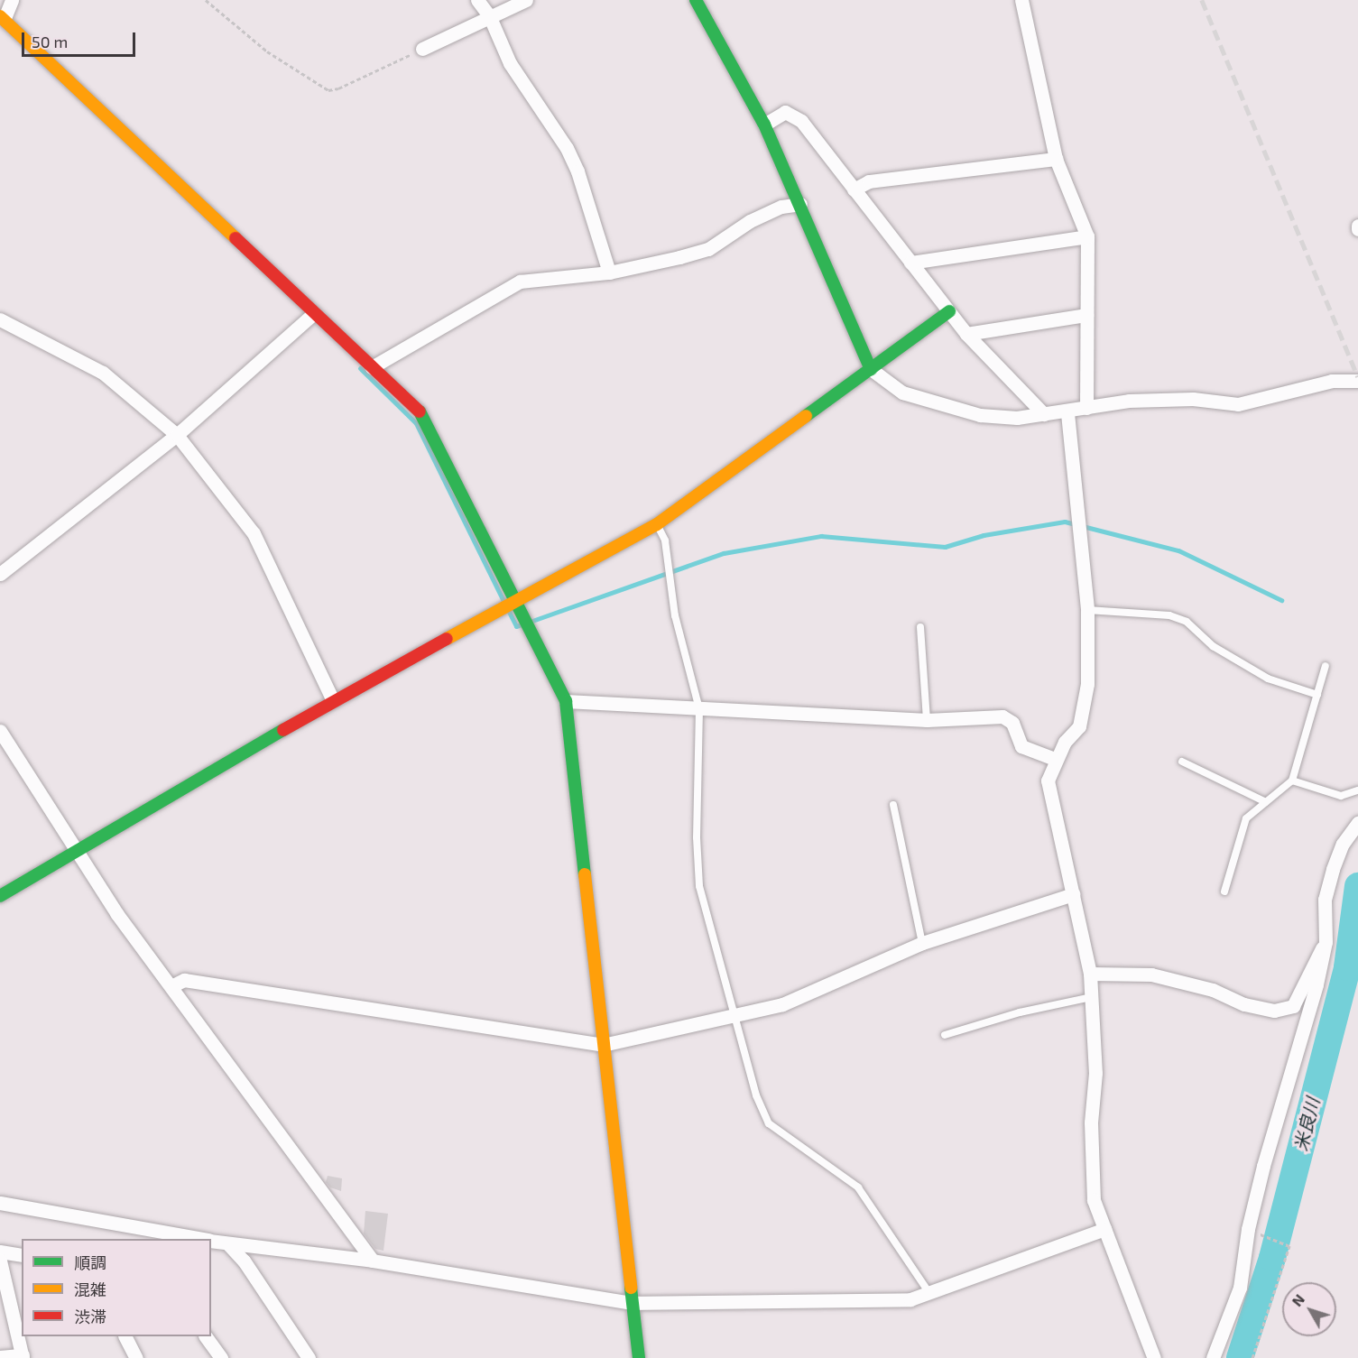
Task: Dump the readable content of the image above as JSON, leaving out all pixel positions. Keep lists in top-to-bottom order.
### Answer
{
  "water": ["米良川"],
  "legend": ["順調", "混雑", "渋滞"],
  "scale_bar": "50 m",
  "north": "top left"
}
